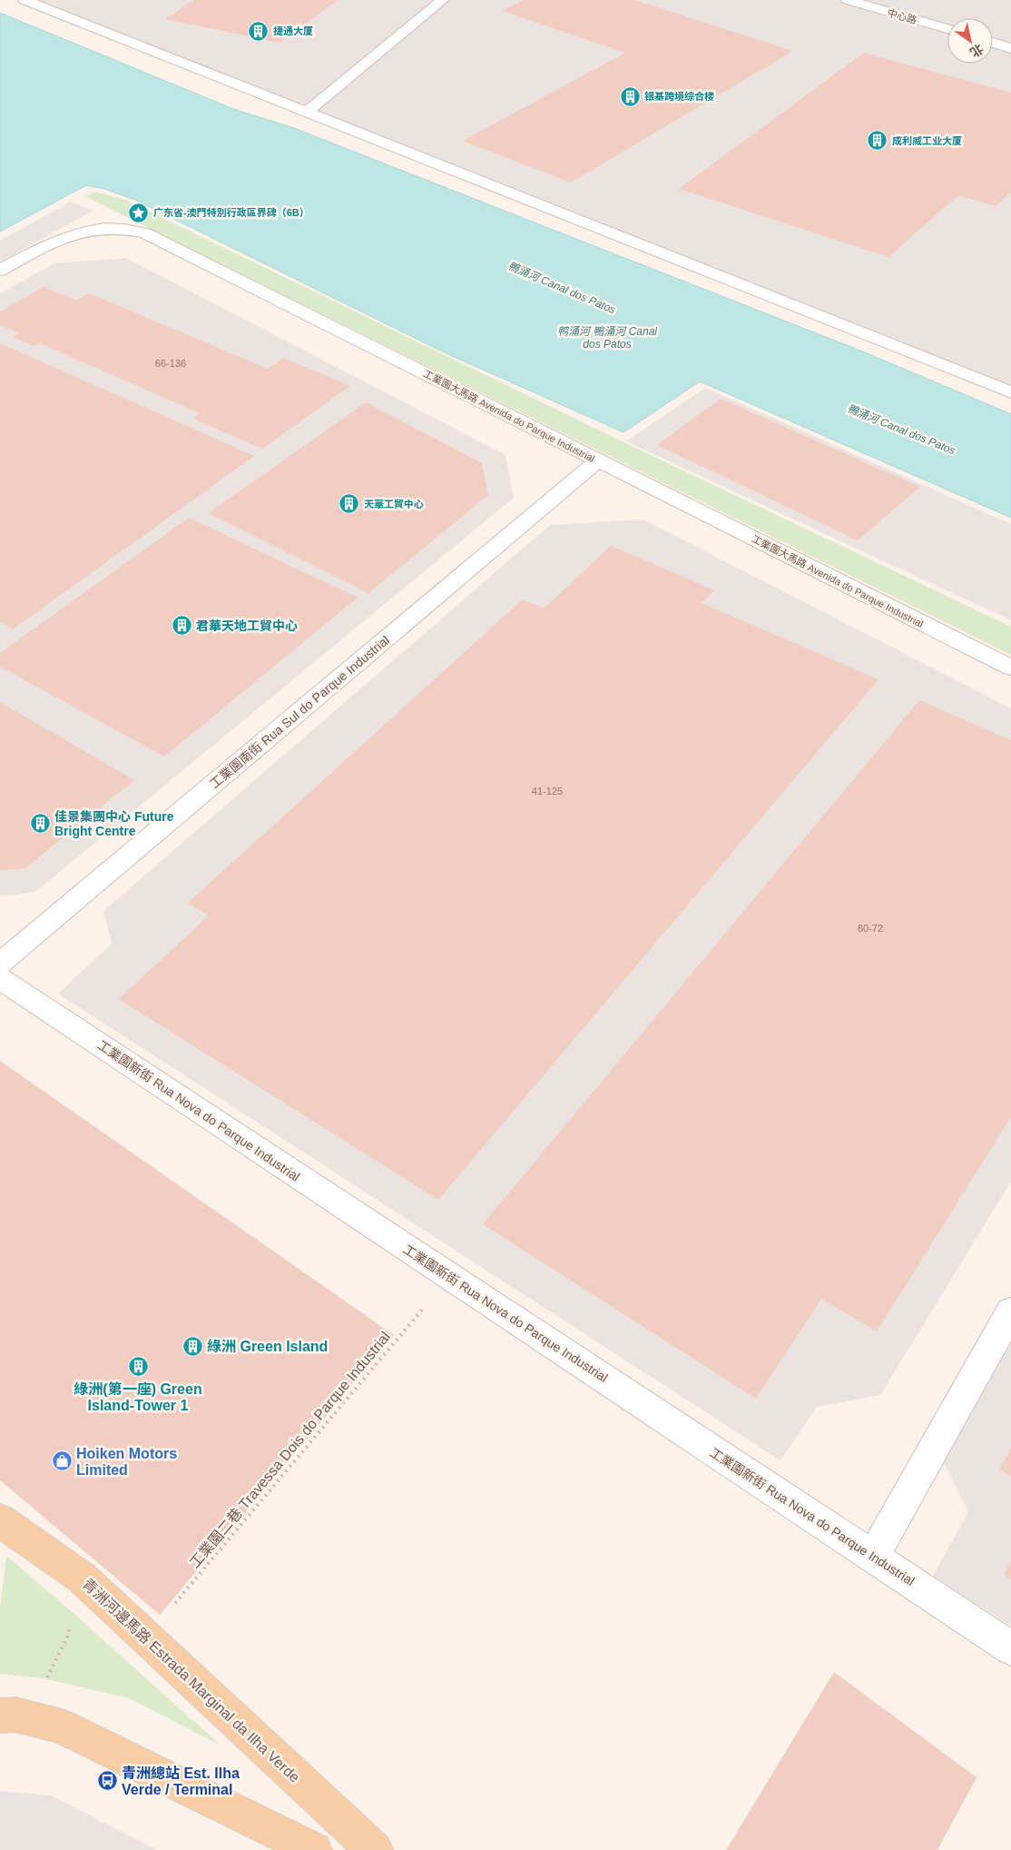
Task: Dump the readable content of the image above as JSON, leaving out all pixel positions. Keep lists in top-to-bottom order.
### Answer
{
  "streets": {
    "main road": ["青洲河邊馬路 Estrada Marginal da Ilha Verde"],
    "street": [
      "中心路",
      "工業園大馬路 Avenida do Parque Industrial",
      "工業園南街 Rua Sul do Parque Industrial",
      "工業園新街 Rua Nova do Parque Industrial"
    ],
    "path": ["工業園二巷 Travessa Dois do Parque Industrial"]
  },
  "crossings": [
    ["工業園大馬路 Avenida do Parque Industrial", "工業園南街 Rua Sul do Parque Industrial"],
    ["工業園新街 Rua Nova do Parque Industrial", "工業園二巷 Travessa Dois do Parque Industrial"],
    ["工業園二巷 Travessa Dois do Parque Industrial", "青洲河邊馬路 Estrada Marginal da Ilha Verde"]
  ],
  "water": ["鴨涌河 Canal dos Patos", "鸭涌河 鴨涌河 Canal dos Patos"],
  "places": {
    "building": [
      "捷通大厦",
      "银基跨境综合楼",
      "成利威工业大厦",
      "天華工貿中心",
      "君華天地工貿中心",
      "佳景集團中心 Future Bright Centre",
      "綠洲 Green Island",
      "綠洲(第一座) Green Island-Tower 1"
    ],
    "place": ["广东省-澳門特別行政區界碑（6B）"],
    "shop": ["Hoiken Motors Limited"],
    "bus stop": ["青洲總站 Est. Ilha Verde / Terminal"]
  },
  "house_numbers": ["66-136", "41-125", "60-72"],
  "north": "bottom right"
}
